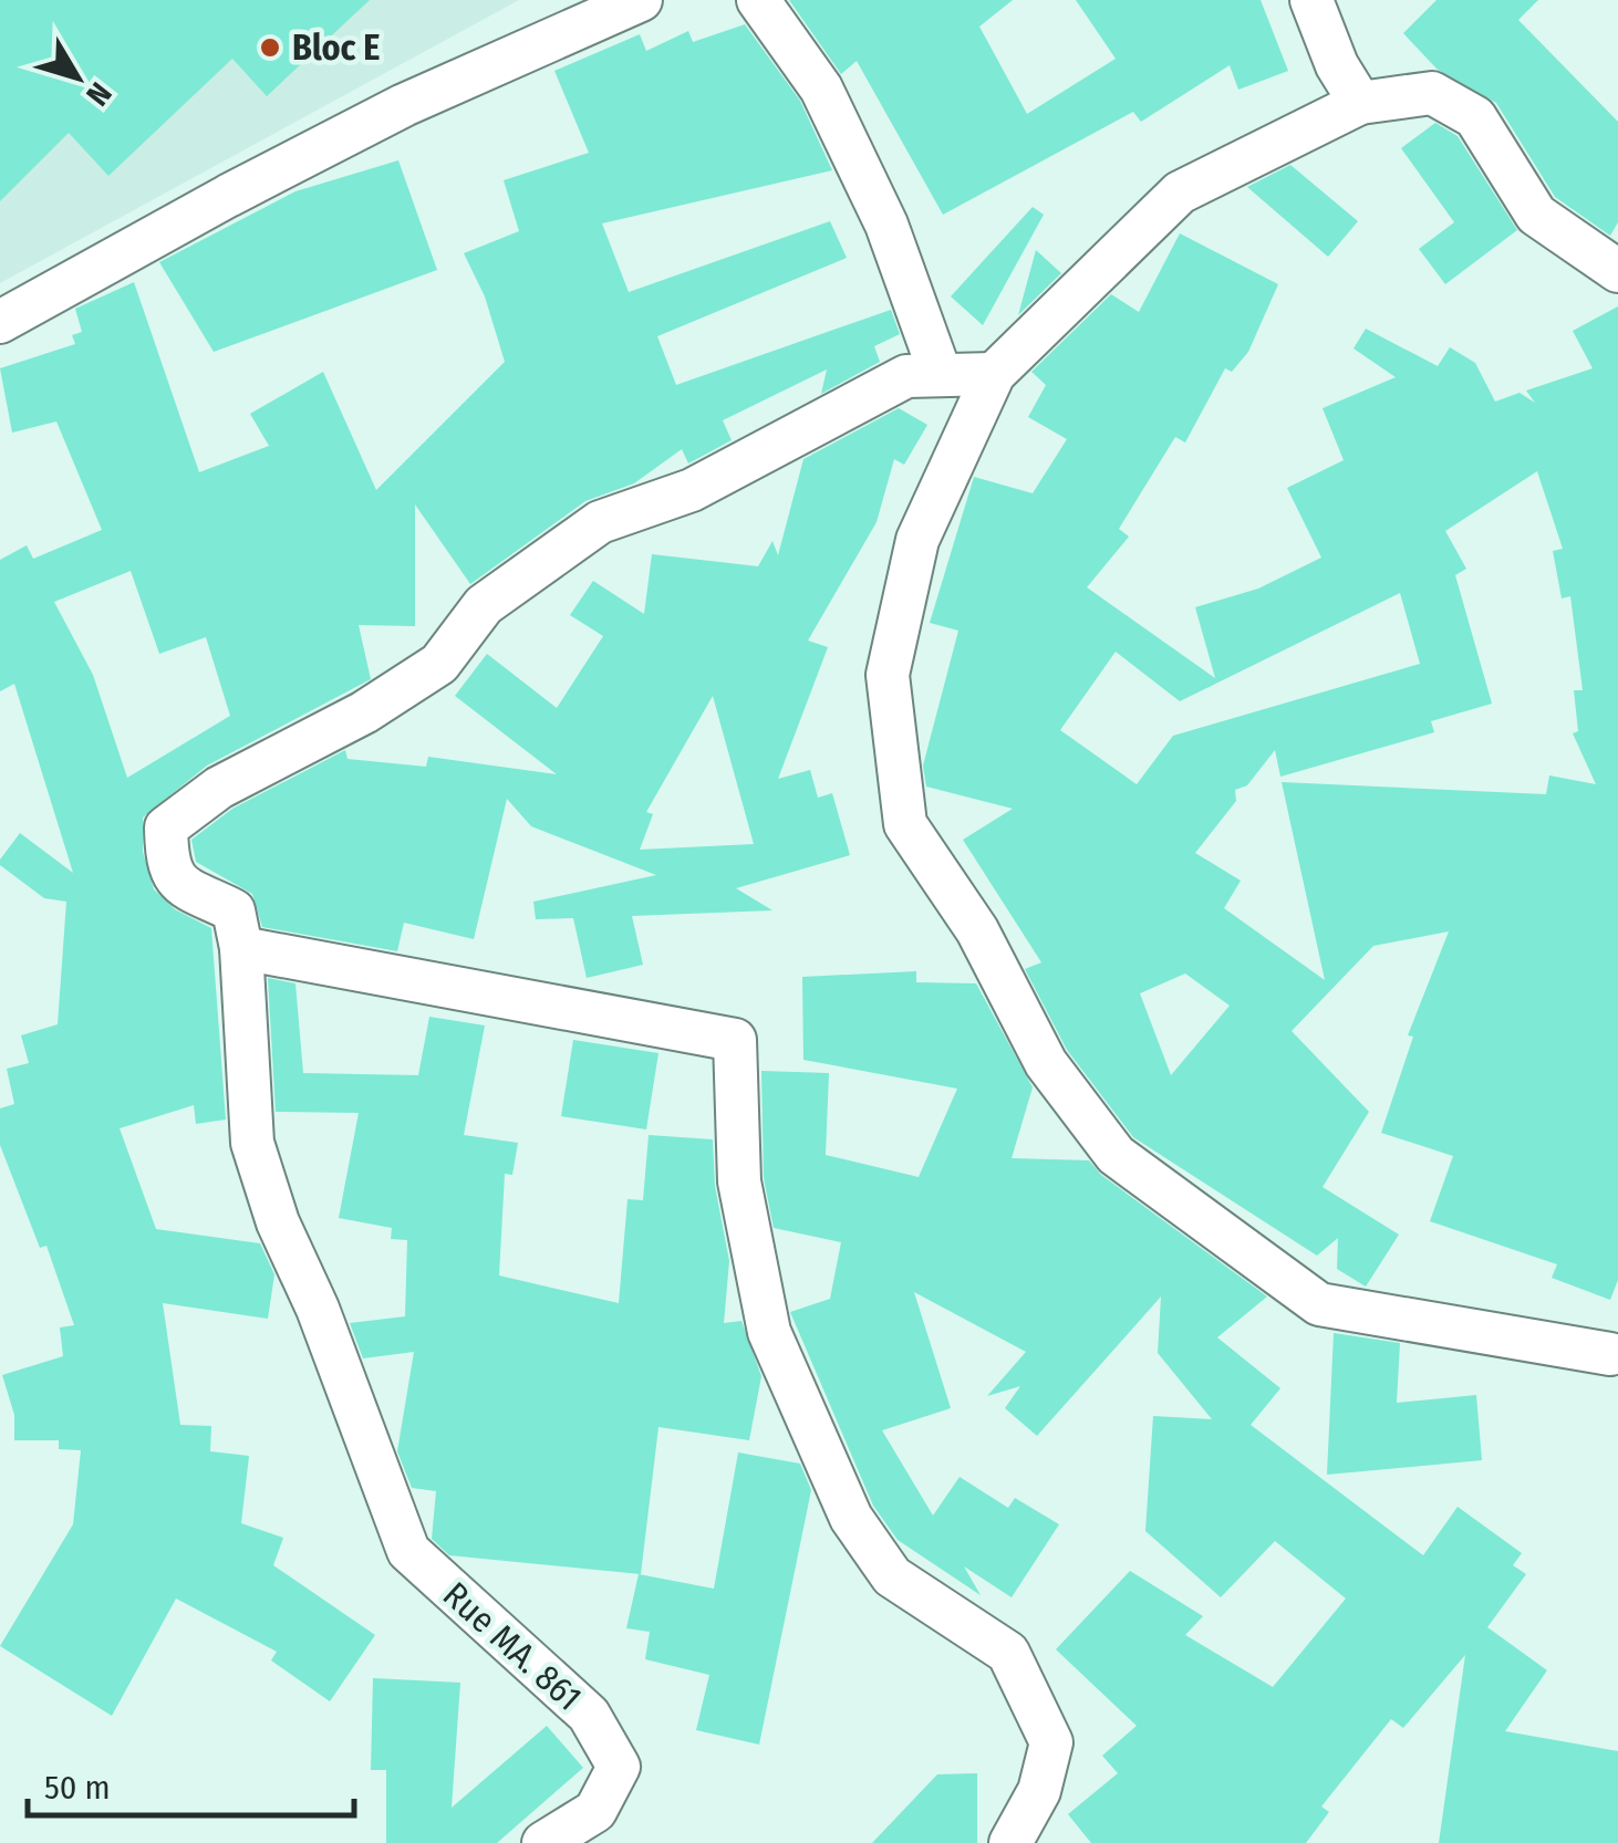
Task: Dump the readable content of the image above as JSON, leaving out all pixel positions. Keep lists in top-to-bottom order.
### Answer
{
  "streets": {
    "street": ["Rue MA. 861"]
  },
  "places": ["Bloc E"],
  "scale_bar": "50 m",
  "north": "bottom right"
}
